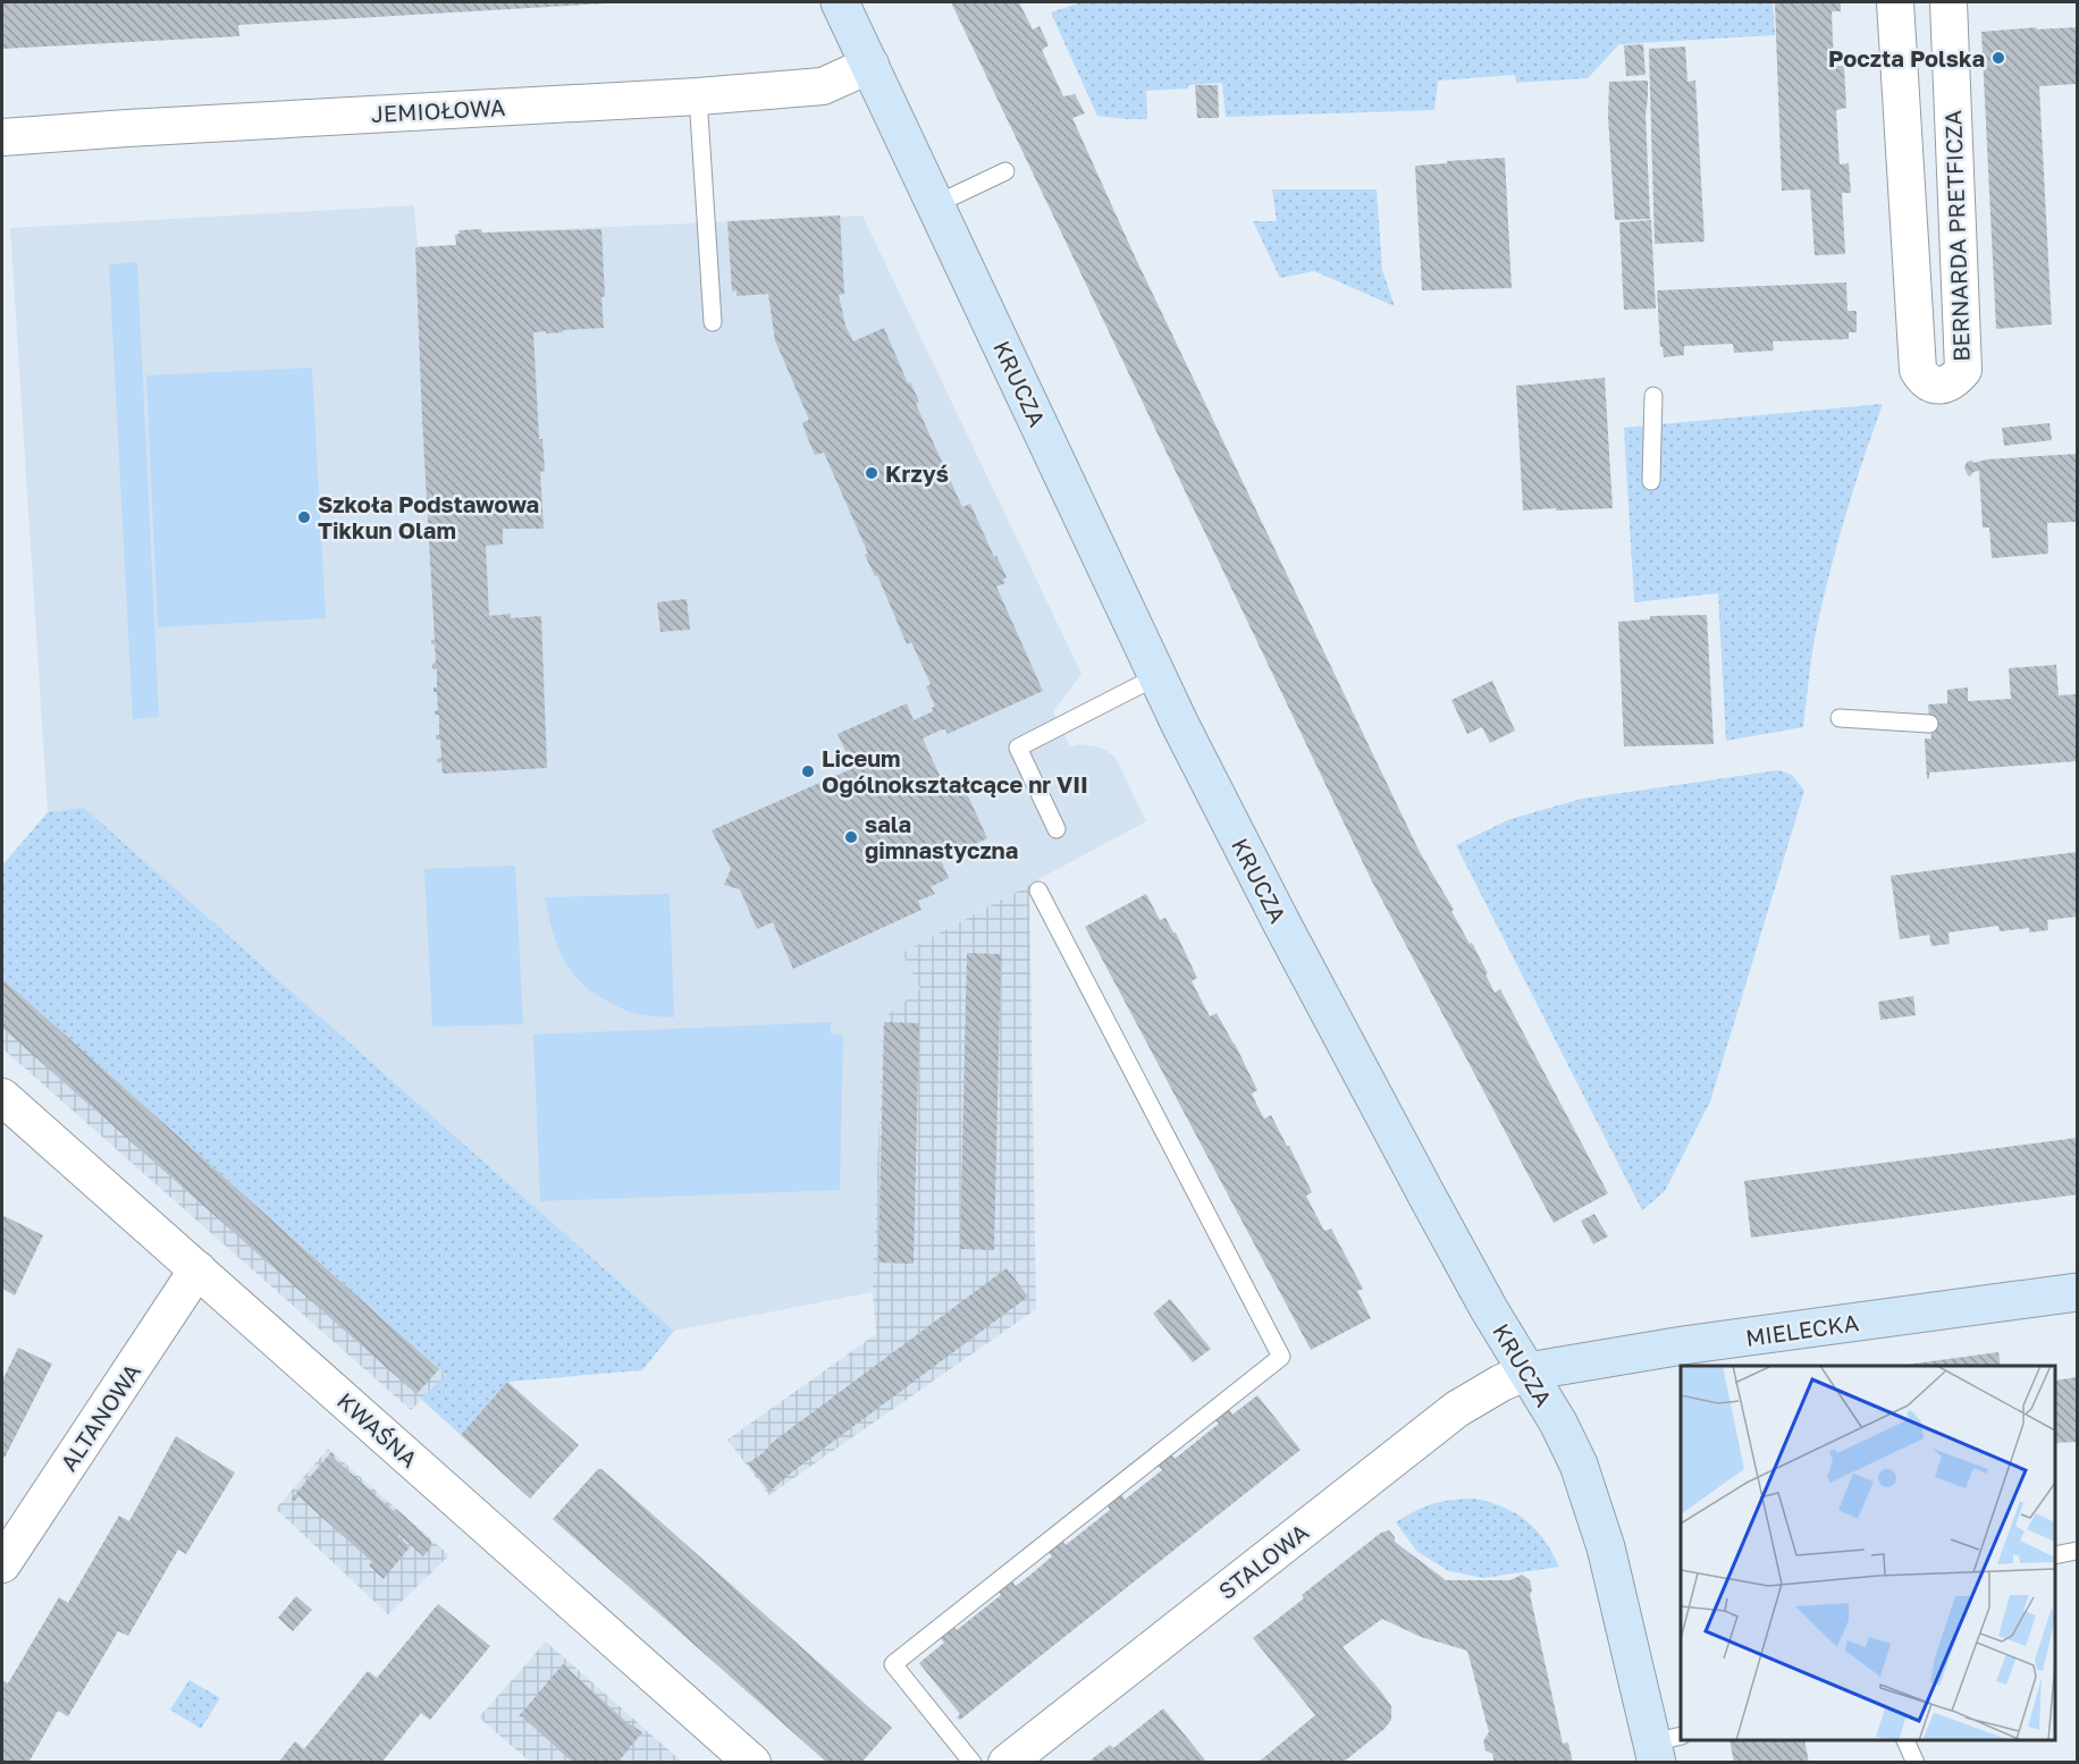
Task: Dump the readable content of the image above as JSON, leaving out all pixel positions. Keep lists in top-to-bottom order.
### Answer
{
  "streets": {
    "street": [
      "JEMIOŁOWA",
      "BERNARDA PRETFICZA",
      "KRUCZA",
      "MIELECKA",
      "ALTANOWA",
      "KWAŚNA",
      "STALOWA"
    ]
  },
  "crossings": [
    ["JEMIOŁOWA", "KRUCZA"],
    ["KRUCZA", "MIELECKA"],
    ["KRUCZA", "STALOWA"],
    ["MIELECKA", "STALOWA"],
    ["ALTANOWA", "KWAŚNA"]
  ],
  "places": [
    "Poczta Polska",
    "Krzyś",
    "Szkoła Podstawowa Tikkun Olam",
    "Liceum Ogólnokształcące nr VII",
    "sala gimnastyczna"
  ]
}
